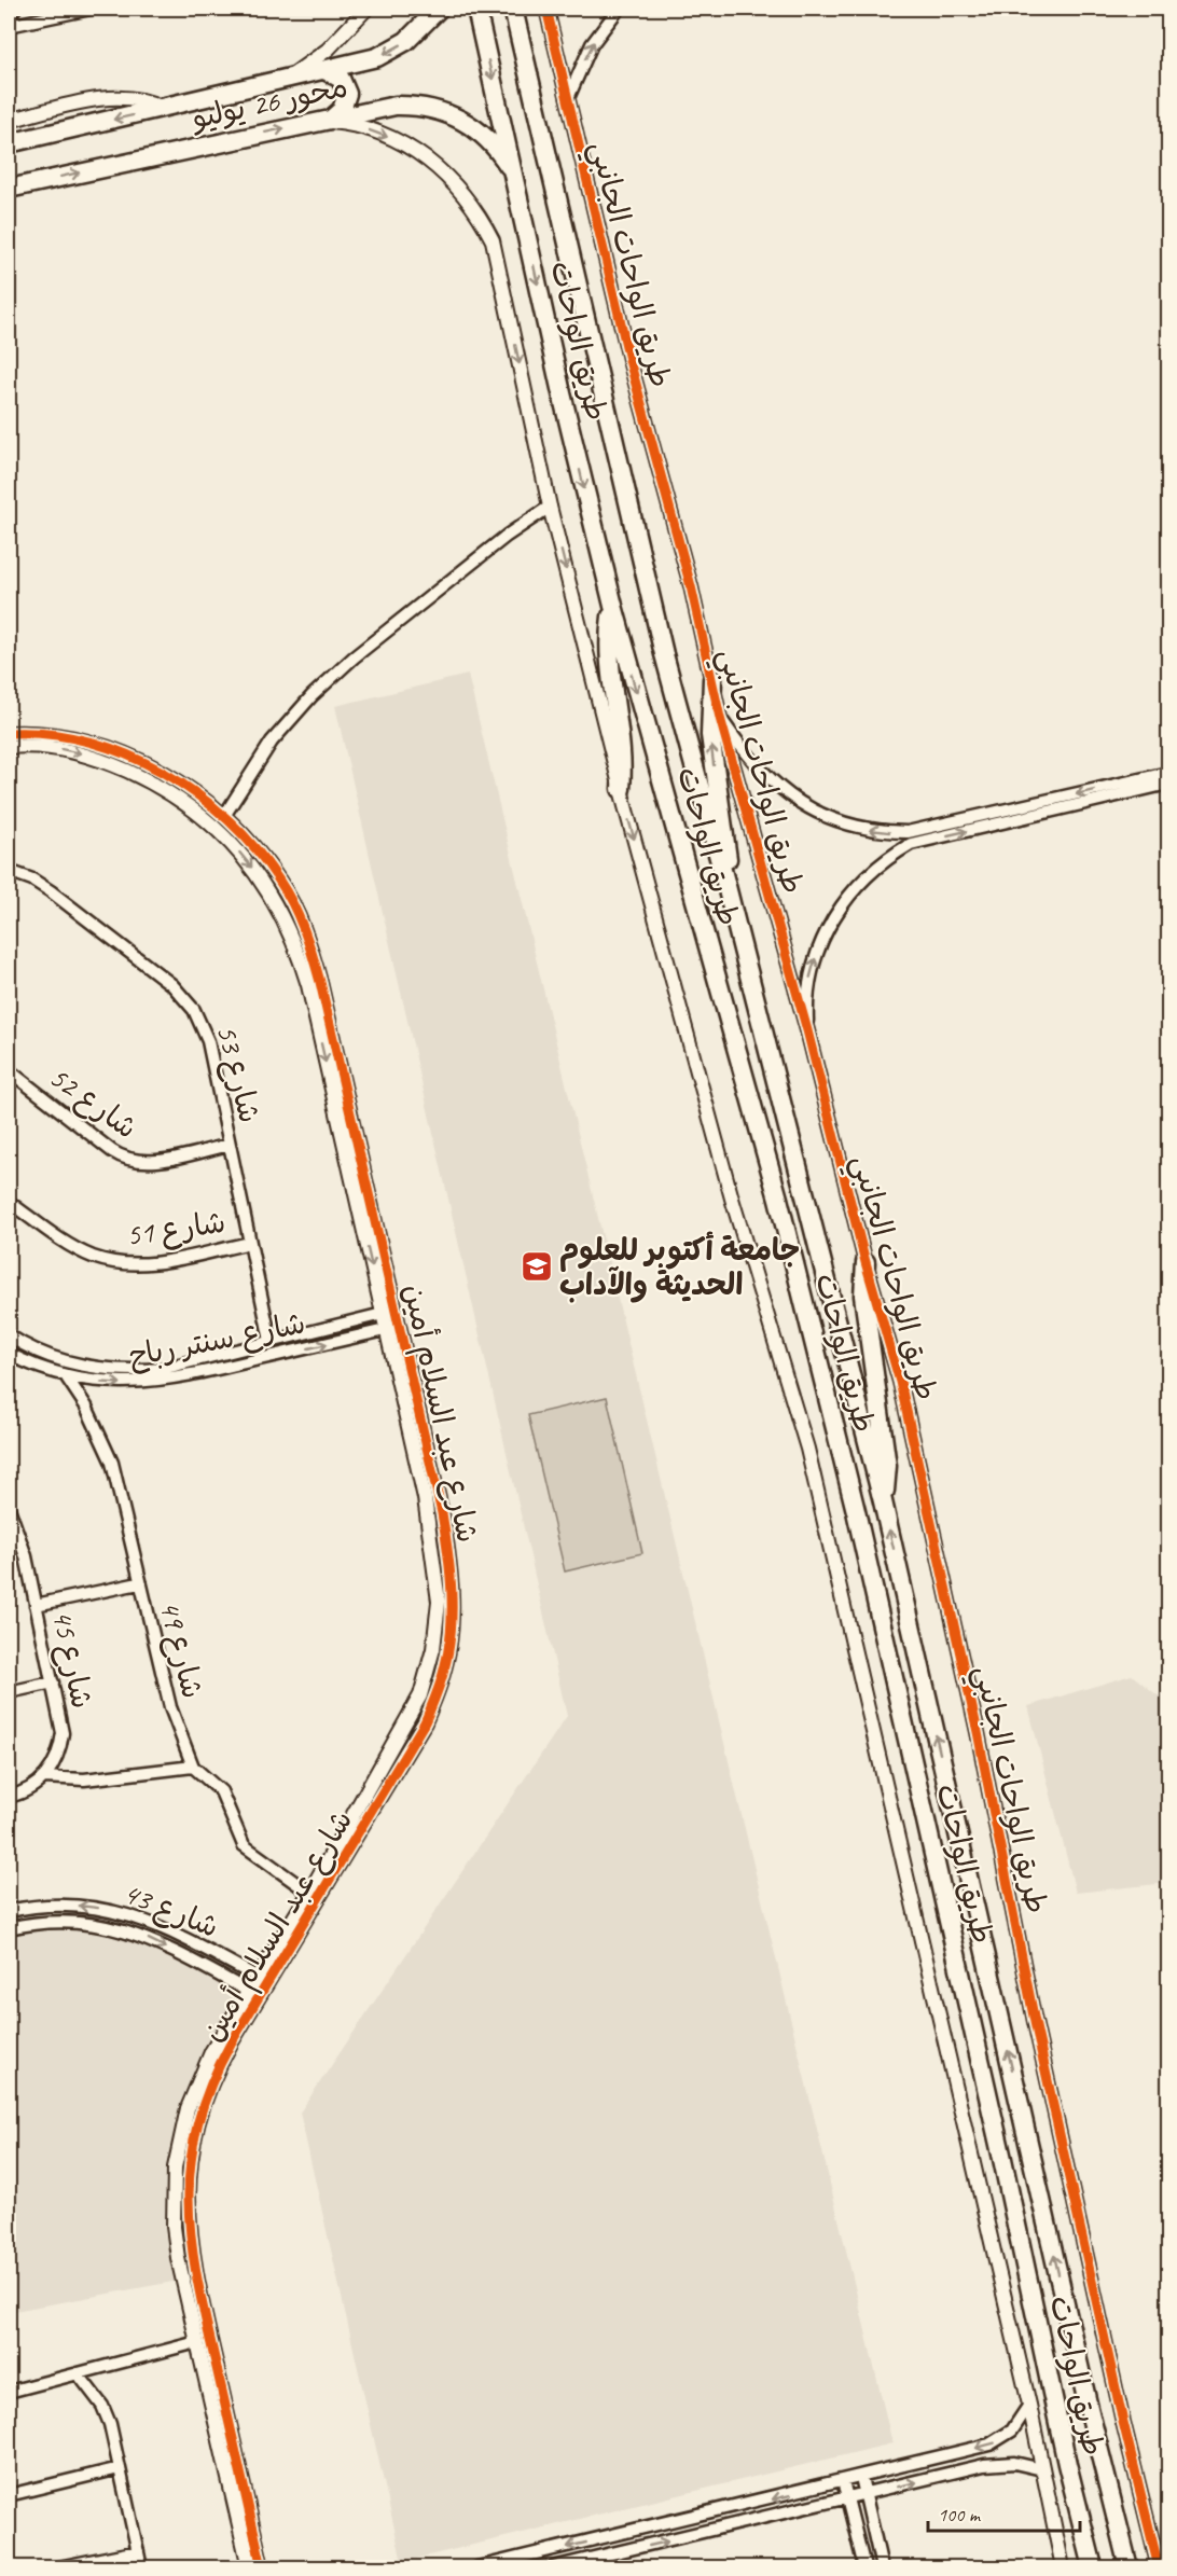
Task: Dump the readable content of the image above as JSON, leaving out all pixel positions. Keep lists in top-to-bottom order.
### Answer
{
  "streets": {
    "highway": ["محور 26 يوليو", "طريق الواحات"],
    "street": [
      "طريق الواحات الجانبي",
      "شارع 53",
      "شارع 52",
      "شارع 51",
      "شارع سنتر رباح",
      "شارع عبد السلام أمين",
      "شارع 49",
      "شارع 45",
      "شارع 43"
    ]
  },
  "crossings": [
    ["محور 26 يوليو", "طريق الواحات"],
    ["شارع 53", "شارع 52"],
    ["شارع 53", "شارع 51"],
    ["شارع 53", "شارع سنتر رباح"],
    ["شارع سنتر رباح", "شارع عبد السلام أمين"],
    ["شارع سنتر رباح", "شارع 49"],
    ["شارع عبد السلام أمين", "شارع 49"],
    ["شارع عبد السلام أمين", "شارع 43"]
  ],
  "places": {
    "school or university": ["جامعة أكتوبر للعلوم الحديثة والآداب"]
  },
  "scale_bar": "100 m"
}
